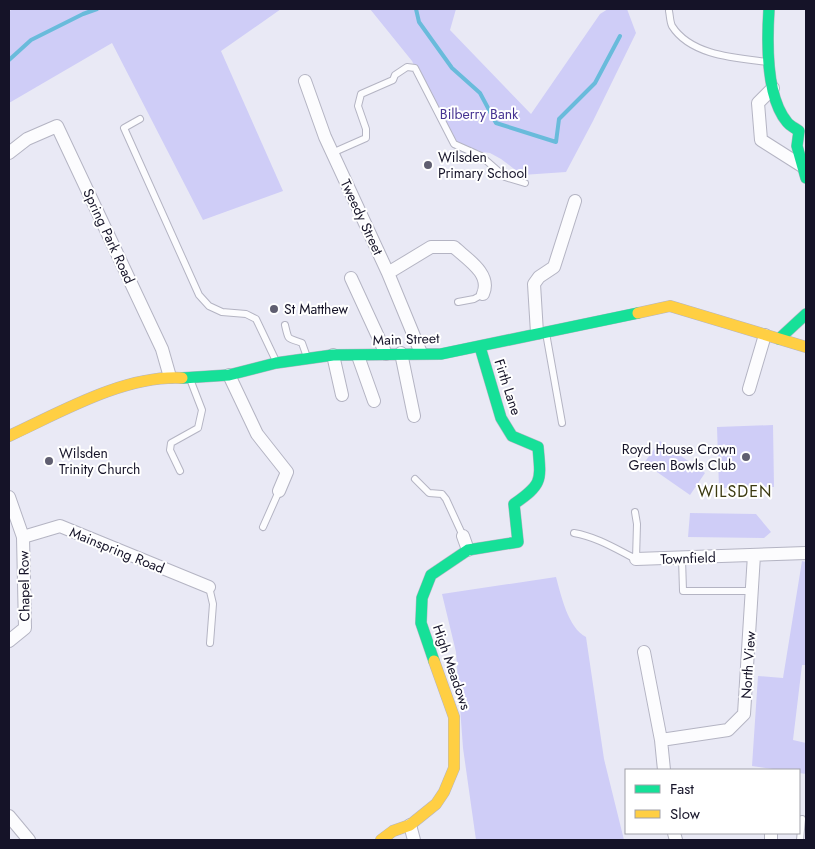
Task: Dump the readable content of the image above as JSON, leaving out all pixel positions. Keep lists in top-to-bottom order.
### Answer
{
  "streets": {
    "street": [
      "Tweedy Street",
      "Spring Park Road",
      "Main Street",
      "Firth Lane",
      "Mainspring Road",
      "Townfield",
      "Chapel Row",
      "North View",
      "High Meadows"
    ]
  },
  "crossings": [
    ["Tweedy Street", "Main Street"],
    ["Spring Park Road", "Main Street"],
    ["Main Street", "Firth Lane"],
    ["Firth Lane", "High Meadows"],
    ["Mainspring Road", "Chapel Row"],
    ["Townfield", "North View"]
  ],
  "districts": ["WILSDEN"],
  "parks": ["Bilberry Bank"],
  "places": [
    "Wilsden Primary School",
    "St Matthew",
    "Royd House Crown Green Bowls Club",
    "Wilsden Trinity Church"
  ],
  "legend": ["Fast", "Slow"]
}
